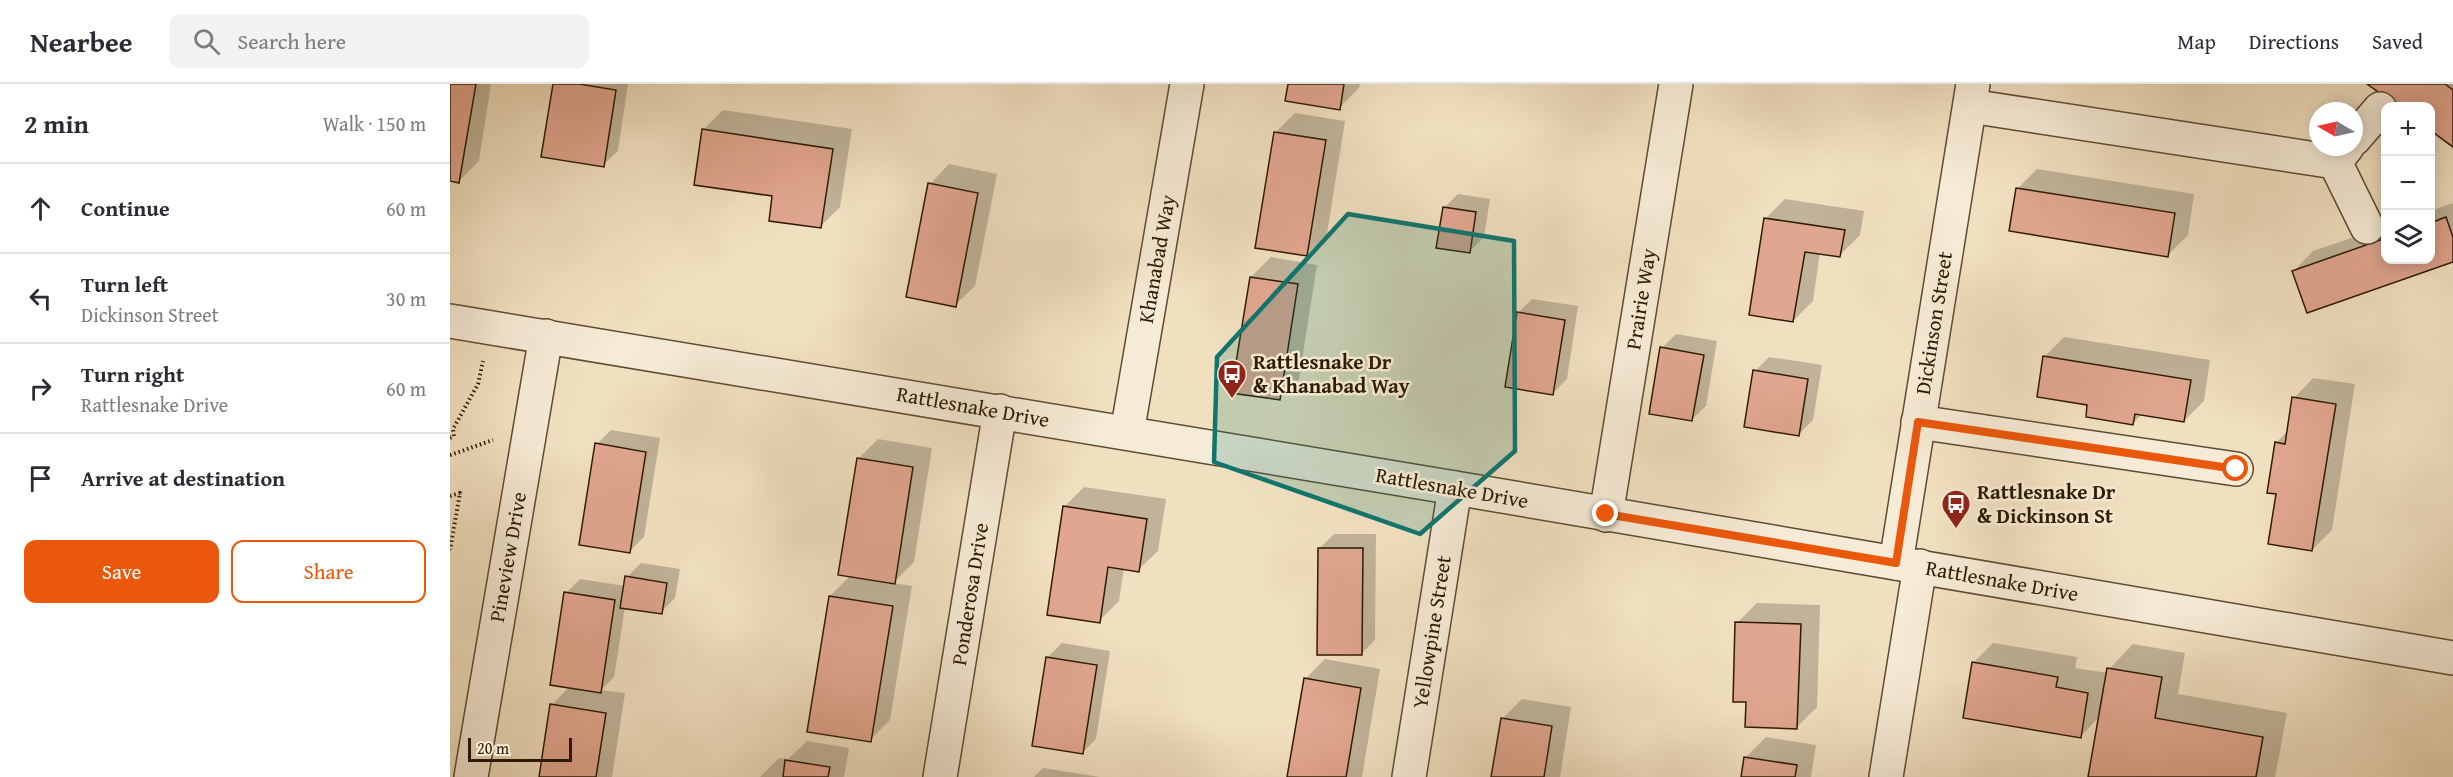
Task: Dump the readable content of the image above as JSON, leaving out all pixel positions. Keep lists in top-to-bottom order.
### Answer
{
  "streets": {
    "street": [
      "Khanabad Way",
      "Prairie Way",
      "Dickinson Street",
      "Rattlesnake Drive",
      "Pineview Drive",
      "Ponderosa Drive",
      "Yellowpine Street"
    ]
  },
  "crossings": [
    ["Khanabad Way", "Rattlesnake Drive"],
    ["Prairie Way", "Rattlesnake Drive"],
    ["Dickinson Street", "Rattlesnake Drive"],
    ["Rattlesnake Drive", "Pineview Drive"],
    ["Rattlesnake Drive", "Ponderosa Drive"],
    ["Rattlesnake Drive", "Yellowpine Street"]
  ],
  "places": {
    "bus stop": ["Rattlesnake Dr & Khanabad Way", "Rattlesnake Dr & Dickinson St"]
  },
  "scale_bar": "20 m",
  "north": "left",
  "page": {
    "header": "Nearbee",
    "search": "Search here",
    "nav": ["Map", "Directions", "Saved"],
    "heading": ["2 min", "Walk · 150 m"],
    "map_buttons": ["+", "−"],
    "list": [
      ["Continue", "60 m"],
      ["Turn left", "Dickinson Street", "30 m"],
      ["Turn right", "Rattlesnake Drive", "60 m"],
      "Arrive at destination"
    ],
    "buttons": ["Save", "Share"],
    "scale": "20 m"
  }
}
